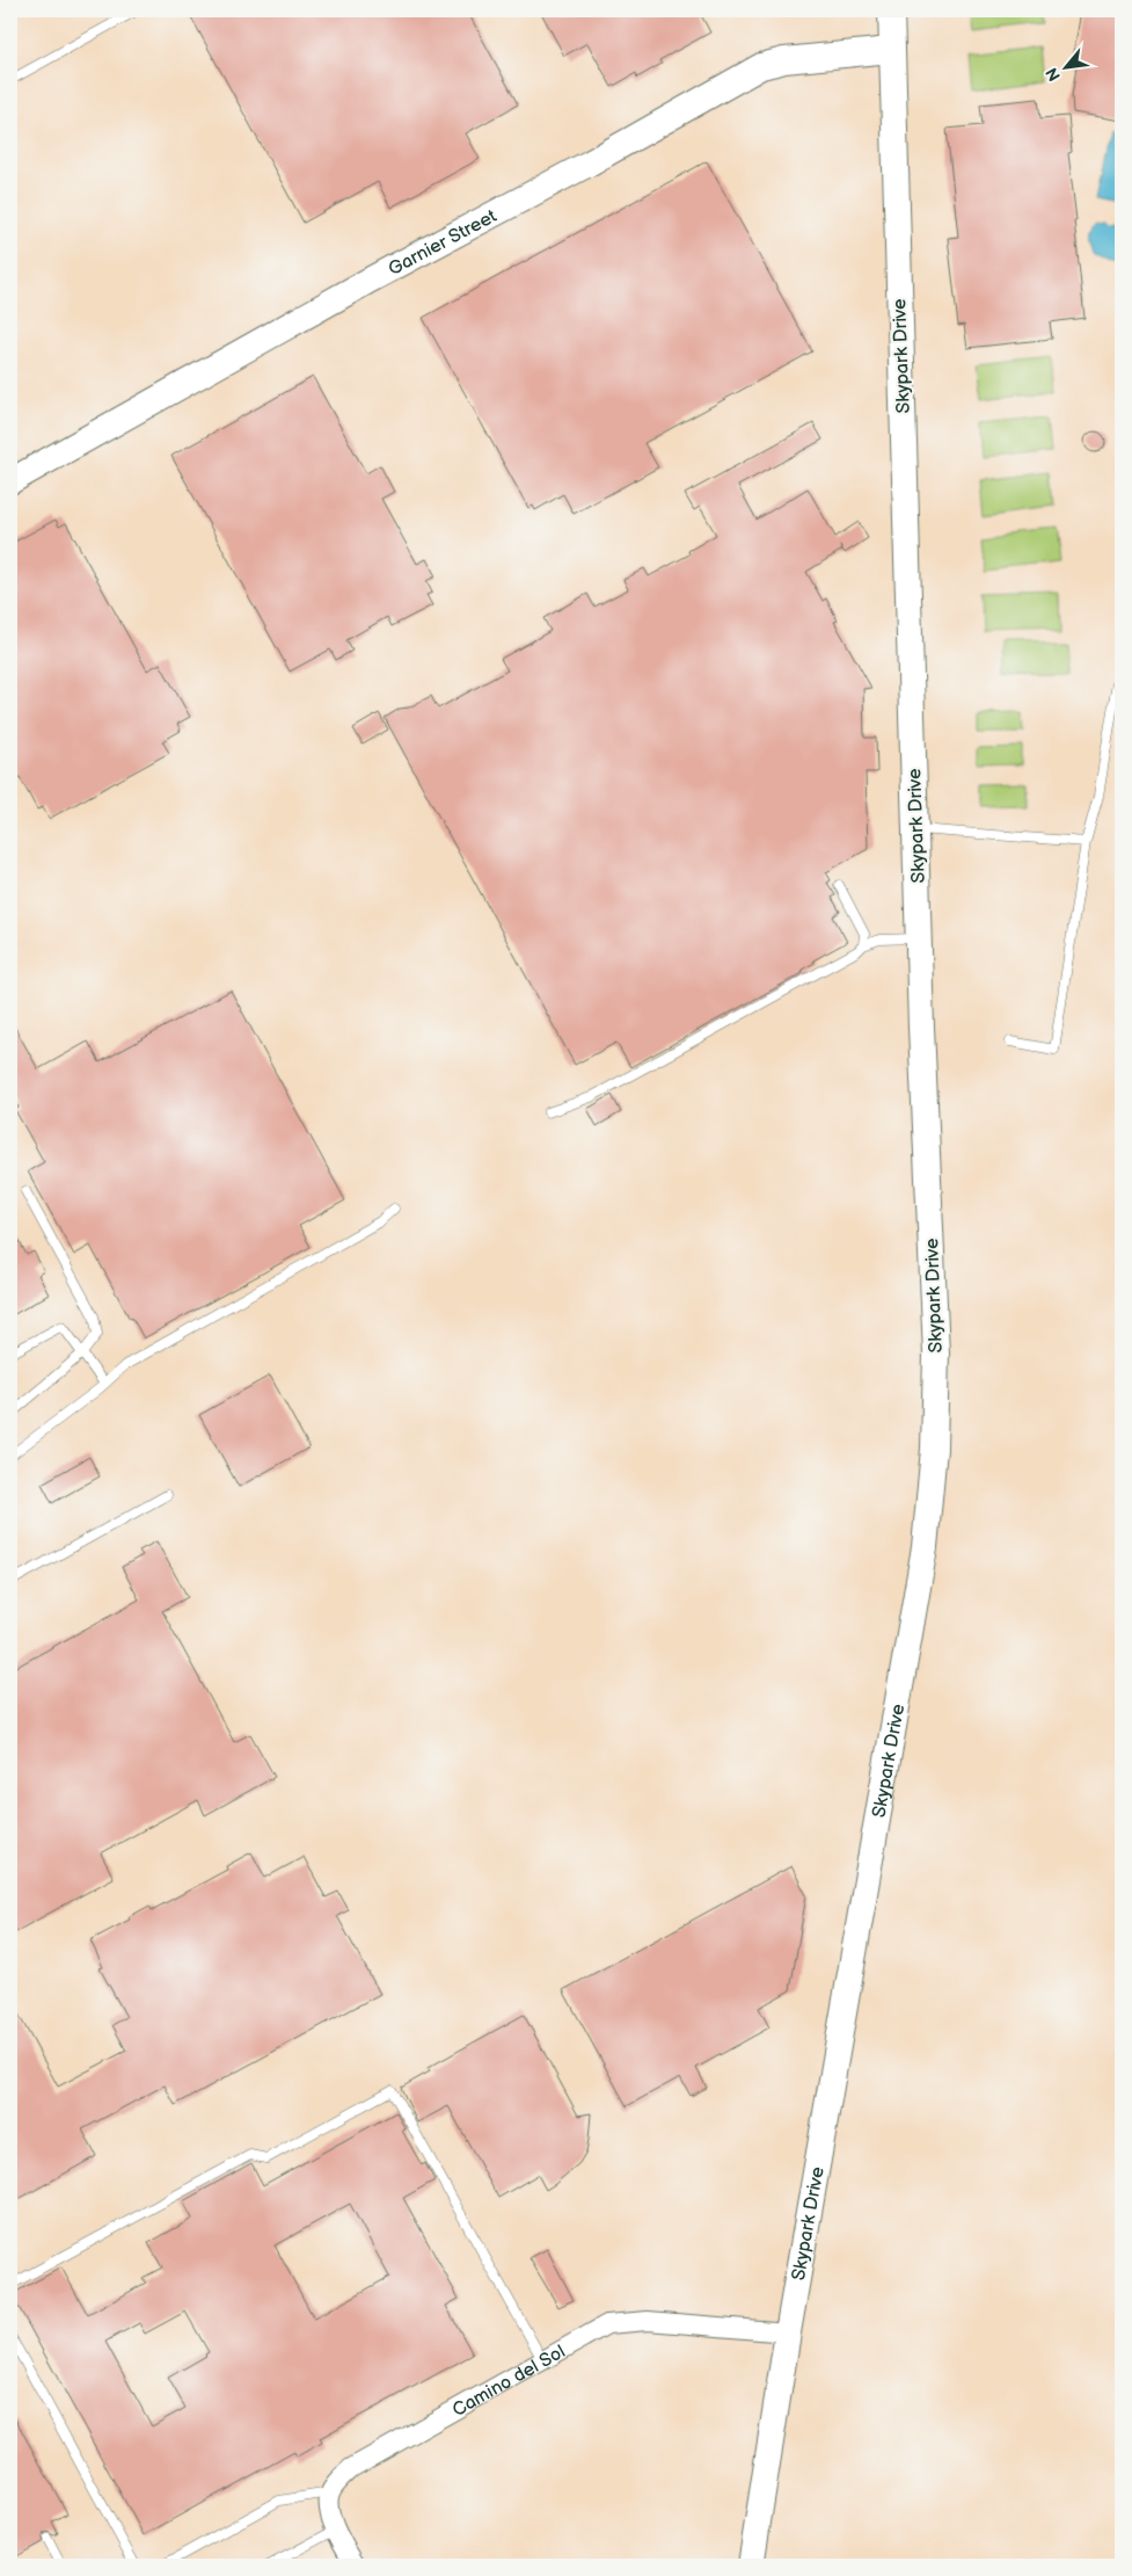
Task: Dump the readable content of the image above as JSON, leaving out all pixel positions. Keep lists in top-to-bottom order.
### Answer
{
  "streets": {
    "main road": ["Garnier Street", "Skypark Drive"],
    "street": ["Camino del Sol"]
  },
  "crossings": [
    ["Garnier Street", "Skypark Drive"],
    ["Skypark Drive", "Camino del Sol"]
  ],
  "north": "bottom left"
}
